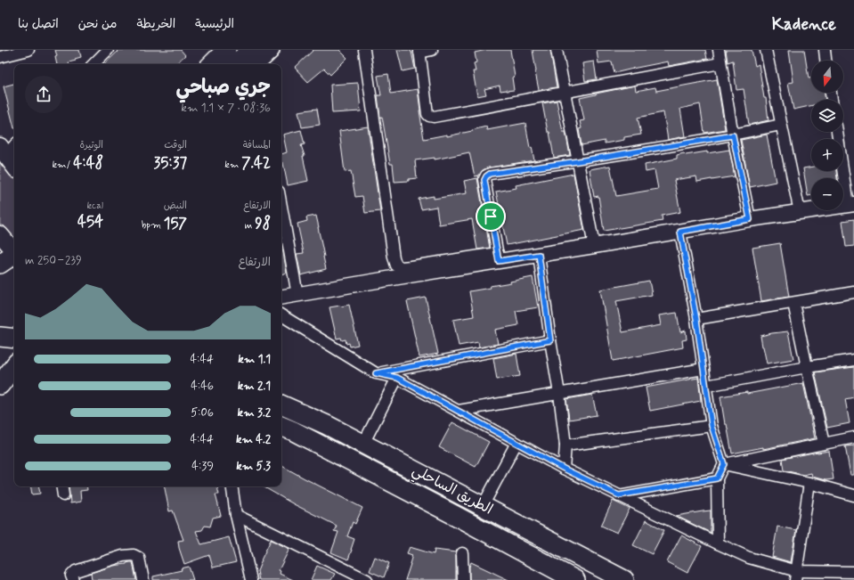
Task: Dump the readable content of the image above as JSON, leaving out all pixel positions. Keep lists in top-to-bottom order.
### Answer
{
  "streets": {
    "highway": ["الطريق الساحلي"]
  },
  "north": "bottom",
  "page": {
    "header": "Kadence",
    "nav": [
      "الرئيسية",
      "الخريطة",
      "من نحن",
      "اتصل بنا"
    ],
    "map_buttons": ["+", "−"],
    "heading": ["جري صباحي", "08:36 · 7 × 1.1 km"],
    "stats": [
      ["المسافة", "7.42 km"],
      ["الوقت", "35:37"],
      ["الوتيرة", "4:48 /km"],
      ["الارتفاع", "98 m"],
      ["النبض", "157 bpm"],
      ["kcal", "454"]
    ],
    "chart": ["الارتفاع", "239–250 m"],
    "list": [
      {
        "name": "1.1 km",
        "note": "4:44"
      },
      {
        "name": "2.1 km",
        "note": "4:46"
      },
      {
        "name": "3.2 km",
        "note": "5:06"
      },
      {
        "name": "4.2 km",
        "note": "4:44"
      },
      {
        "name": "5.3 km",
        "note": "4:39"
      }
    ]
  }
}
